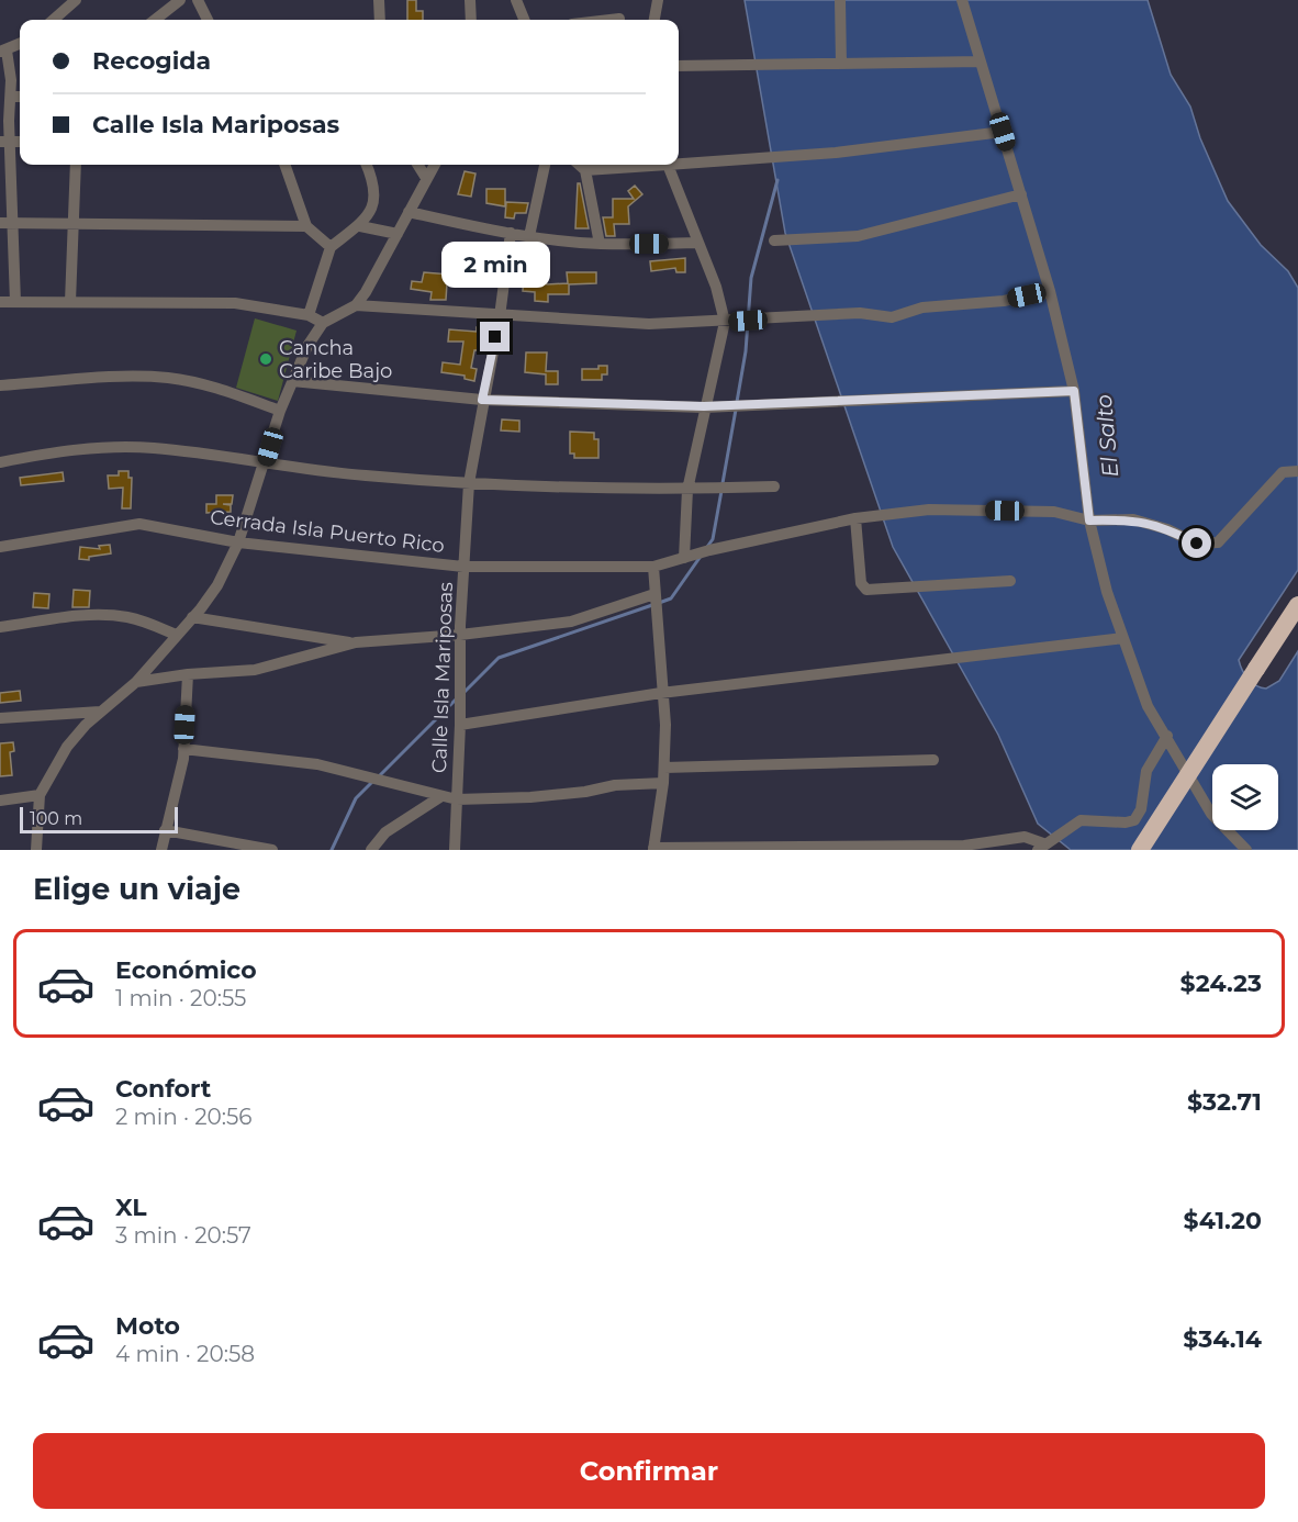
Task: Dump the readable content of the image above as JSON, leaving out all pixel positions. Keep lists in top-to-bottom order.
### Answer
{
  "streets": {
    "street": ["Cerrada Isla Puerto Rico", "Calle Isla Mariposas"]
  },
  "crossings": [
    ["Cerrada Isla Puerto Rico", "Calle Isla Mariposas"]
  ],
  "water": ["El Salto"],
  "places": ["Cancha Caribe Bajo"],
  "scale_bar": "100 m",
  "page": {
    "banner": ["Recogida", "Calle Isla Mariposas"],
    "bubble": "2 min",
    "scale": "100 m",
    "heading": "Elige un viaje",
    "list": [
      {
        "name": "Económico",
        "note": "1 min · 20:55",
        "value": "$24.23"
      },
      {
        "name": "Confort",
        "note": "2 min · 20:56",
        "value": "$32.71"
      },
      {
        "name": "XL",
        "note": "3 min · 20:57",
        "value": "$41.20"
      },
      {
        "name": "Moto",
        "note": "4 min · 20:58",
        "value": "$34.14"
      }
    ],
    "buttons": "Confirmar"
  }
}
